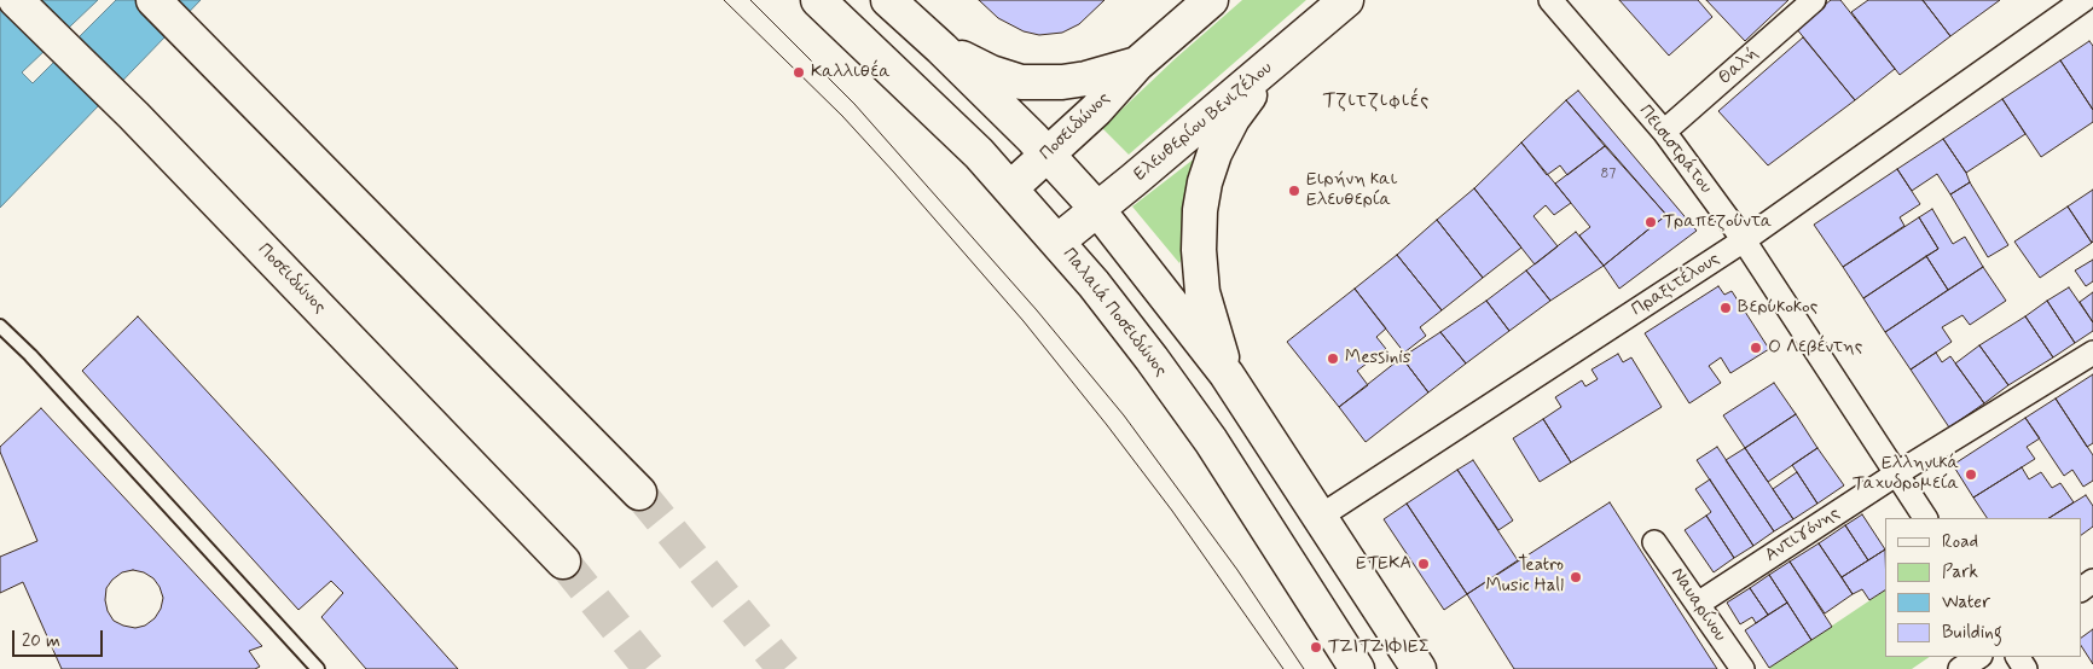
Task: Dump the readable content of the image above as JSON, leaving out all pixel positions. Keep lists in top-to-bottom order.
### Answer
{
  "streets": {
    "main road": ["Ελευθερίου Βενιζέλου", "Ποσειδώνος", "Παλαιά Ποσειδώνος"],
    "street": [
      "Θαλή",
      "Πεισιστράτου",
      "Πραξιτέλους",
      "Αντιγόνης",
      "Ναυαρίνου"
    ]
  },
  "crossings": [
    ["Θαλή", "Πεισιστράτου"],
    ["Ελευθερίου Βενιζέλου", "Παλαιά Ποσειδώνος"],
    ["Ποσειδώνος", "Παλαιά Ποσειδώνος"],
    ["Πεισιστράτου", "Πραξιτέλους"],
    ["Πεισιστράτου", "Αντιγόνης"],
    ["Αντιγόνης", "Ναυαρίνου"]
  ],
  "districts": ["Τζιτζιφιές"],
  "places": [
    "Καλλιθέα",
    "Ειρήνη και Ελευθερία",
    "Τραπεζούντα",
    "Βερύκοκος",
    "Ο Λεβέντης",
    "Messinis",
    "Ελληνικά Ταχυδρομεία",
    "ΕΤΕΚΑ",
    "Teatro Music Hall",
    "ΤΖΙΤΖΙΦΙΕΣ"
  ],
  "house_numbers": ["87"],
  "legend": [
    "Road",
    "Park",
    "Water",
    "Building"
  ],
  "scale_bar": "20 m"
}
